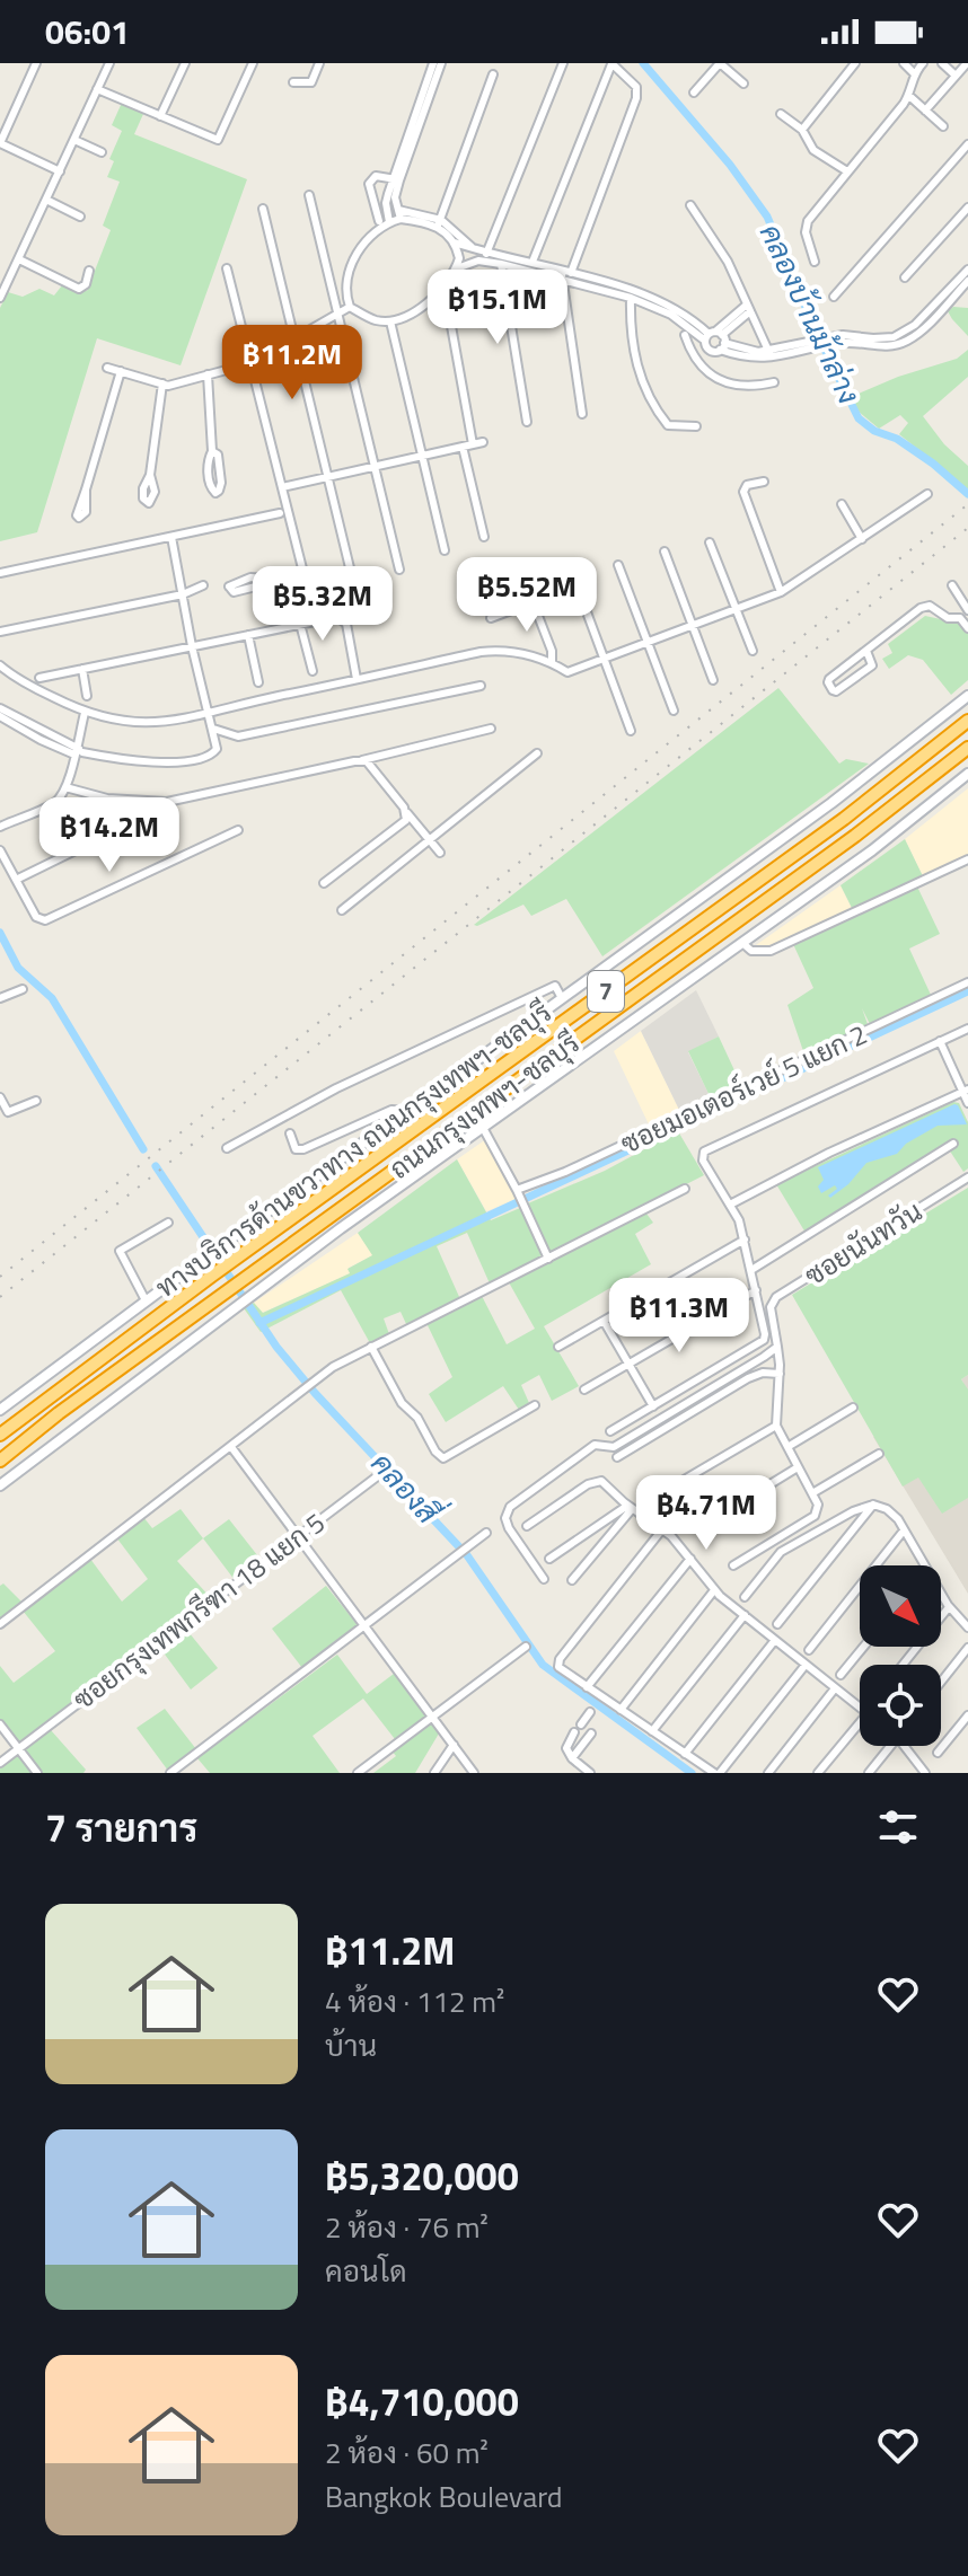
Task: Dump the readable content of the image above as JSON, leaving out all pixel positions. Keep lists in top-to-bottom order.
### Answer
{
  "streets": {
    "highway": ["7", "ถนนกรุงเทพฯ-ชลบุรี"],
    "main road": ["ทางบริการด้านขวาทาง ถนนกรุงเทพฯ-ชลบุรี"],
    "street": ["ซอยมอเตอร์เวย์ 5 แยก 2", "ซอยนันทวัน", "ซอยกรุงเทพกรีฑา 18 แยก 5"]
  },
  "water": ["คลองบ้านม้าล่าง", "คลองสี่"],
  "north": "bottom right",
  "page": {
    "status": "06:01",
    "price": [
      "฿15.1M",
      "฿11.2M",
      "฿5.52M",
      "฿5.32M",
      "฿14.2M",
      "฿11.3M",
      "฿4.71M"
    ],
    "heading": "7 รายการ",
    "list": [
      {
        "name": "฿11.2M",
        "note": "4 ห้อง · 112 m² · บ้าน"
      },
      {
        "name": "฿5,320,000",
        "note": "2 ห้อง · 76 m² · คอนโด"
      },
      {
        "name": "฿4,710,000",
        "note": "2 ห้อง · 60 m² · Bangkok Boulevard"
      }
    ]
  }
}
